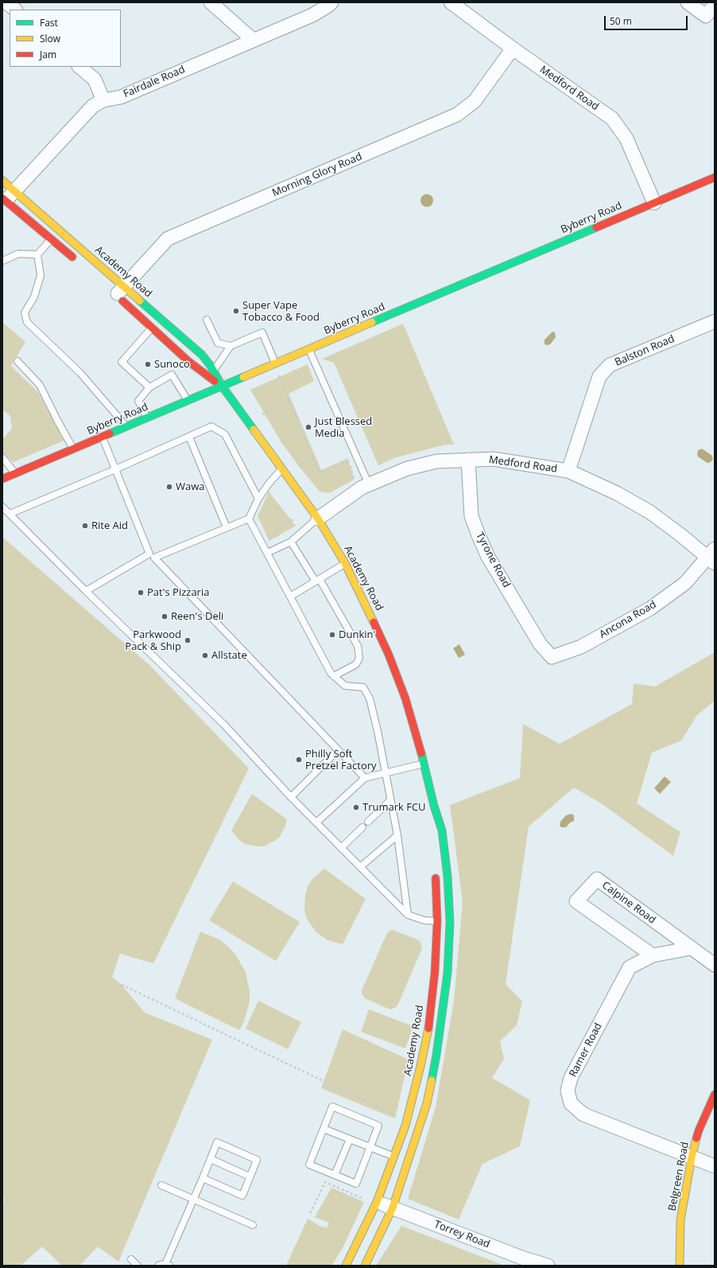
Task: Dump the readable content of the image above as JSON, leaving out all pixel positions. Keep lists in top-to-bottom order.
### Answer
{
  "streets": {
    "main road": ["Byberry Road", "Academy Road", "Belgreen Road"],
    "street": [
      "Fairdale Road",
      "Medford Road",
      "Morning Glory Road",
      "Balston Road",
      "Tyrone Road",
      "Ancona Road",
      "Calpine Road",
      "Ramer Road",
      "Torrey Road"
    ]
  },
  "crossings": [
    ["Fairdale Road", "Academy Road"],
    ["Medford Road", "Morning Glory Road"],
    ["Medford Road", "Byberry Road"],
    ["Medford Road", "Academy Road"],
    ["Medford Road", "Balston Road"],
    ["Medford Road", "Tyrone Road"],
    ["Medford Road", "Ancona Road"],
    ["Morning Glory Road", "Academy Road"],
    ["Byberry Road", "Academy Road"],
    ["Academy Road", "Torrey Road"],
    ["Tyrone Road", "Ancona Road"],
    ["Calpine Road", "Ramer Road"],
    ["Ramer Road", "Belgreen Road"]
  ],
  "places": [
    "Super Vape Tobacco & Food",
    "Sunoco",
    "Just Blessed Media",
    "Wawa",
    "Rite Aid",
    "Pat's Pizzaria",
    "Reen's Deli",
    "Dunkin'",
    "Parkwood Pack & Ship",
    "Allstate",
    "Philly Soft Pretzel Factory",
    "Trumark FCU"
  ],
  "legend": ["Fast", "Slow", "Jam"],
  "scale_bar": "50 m"
}
